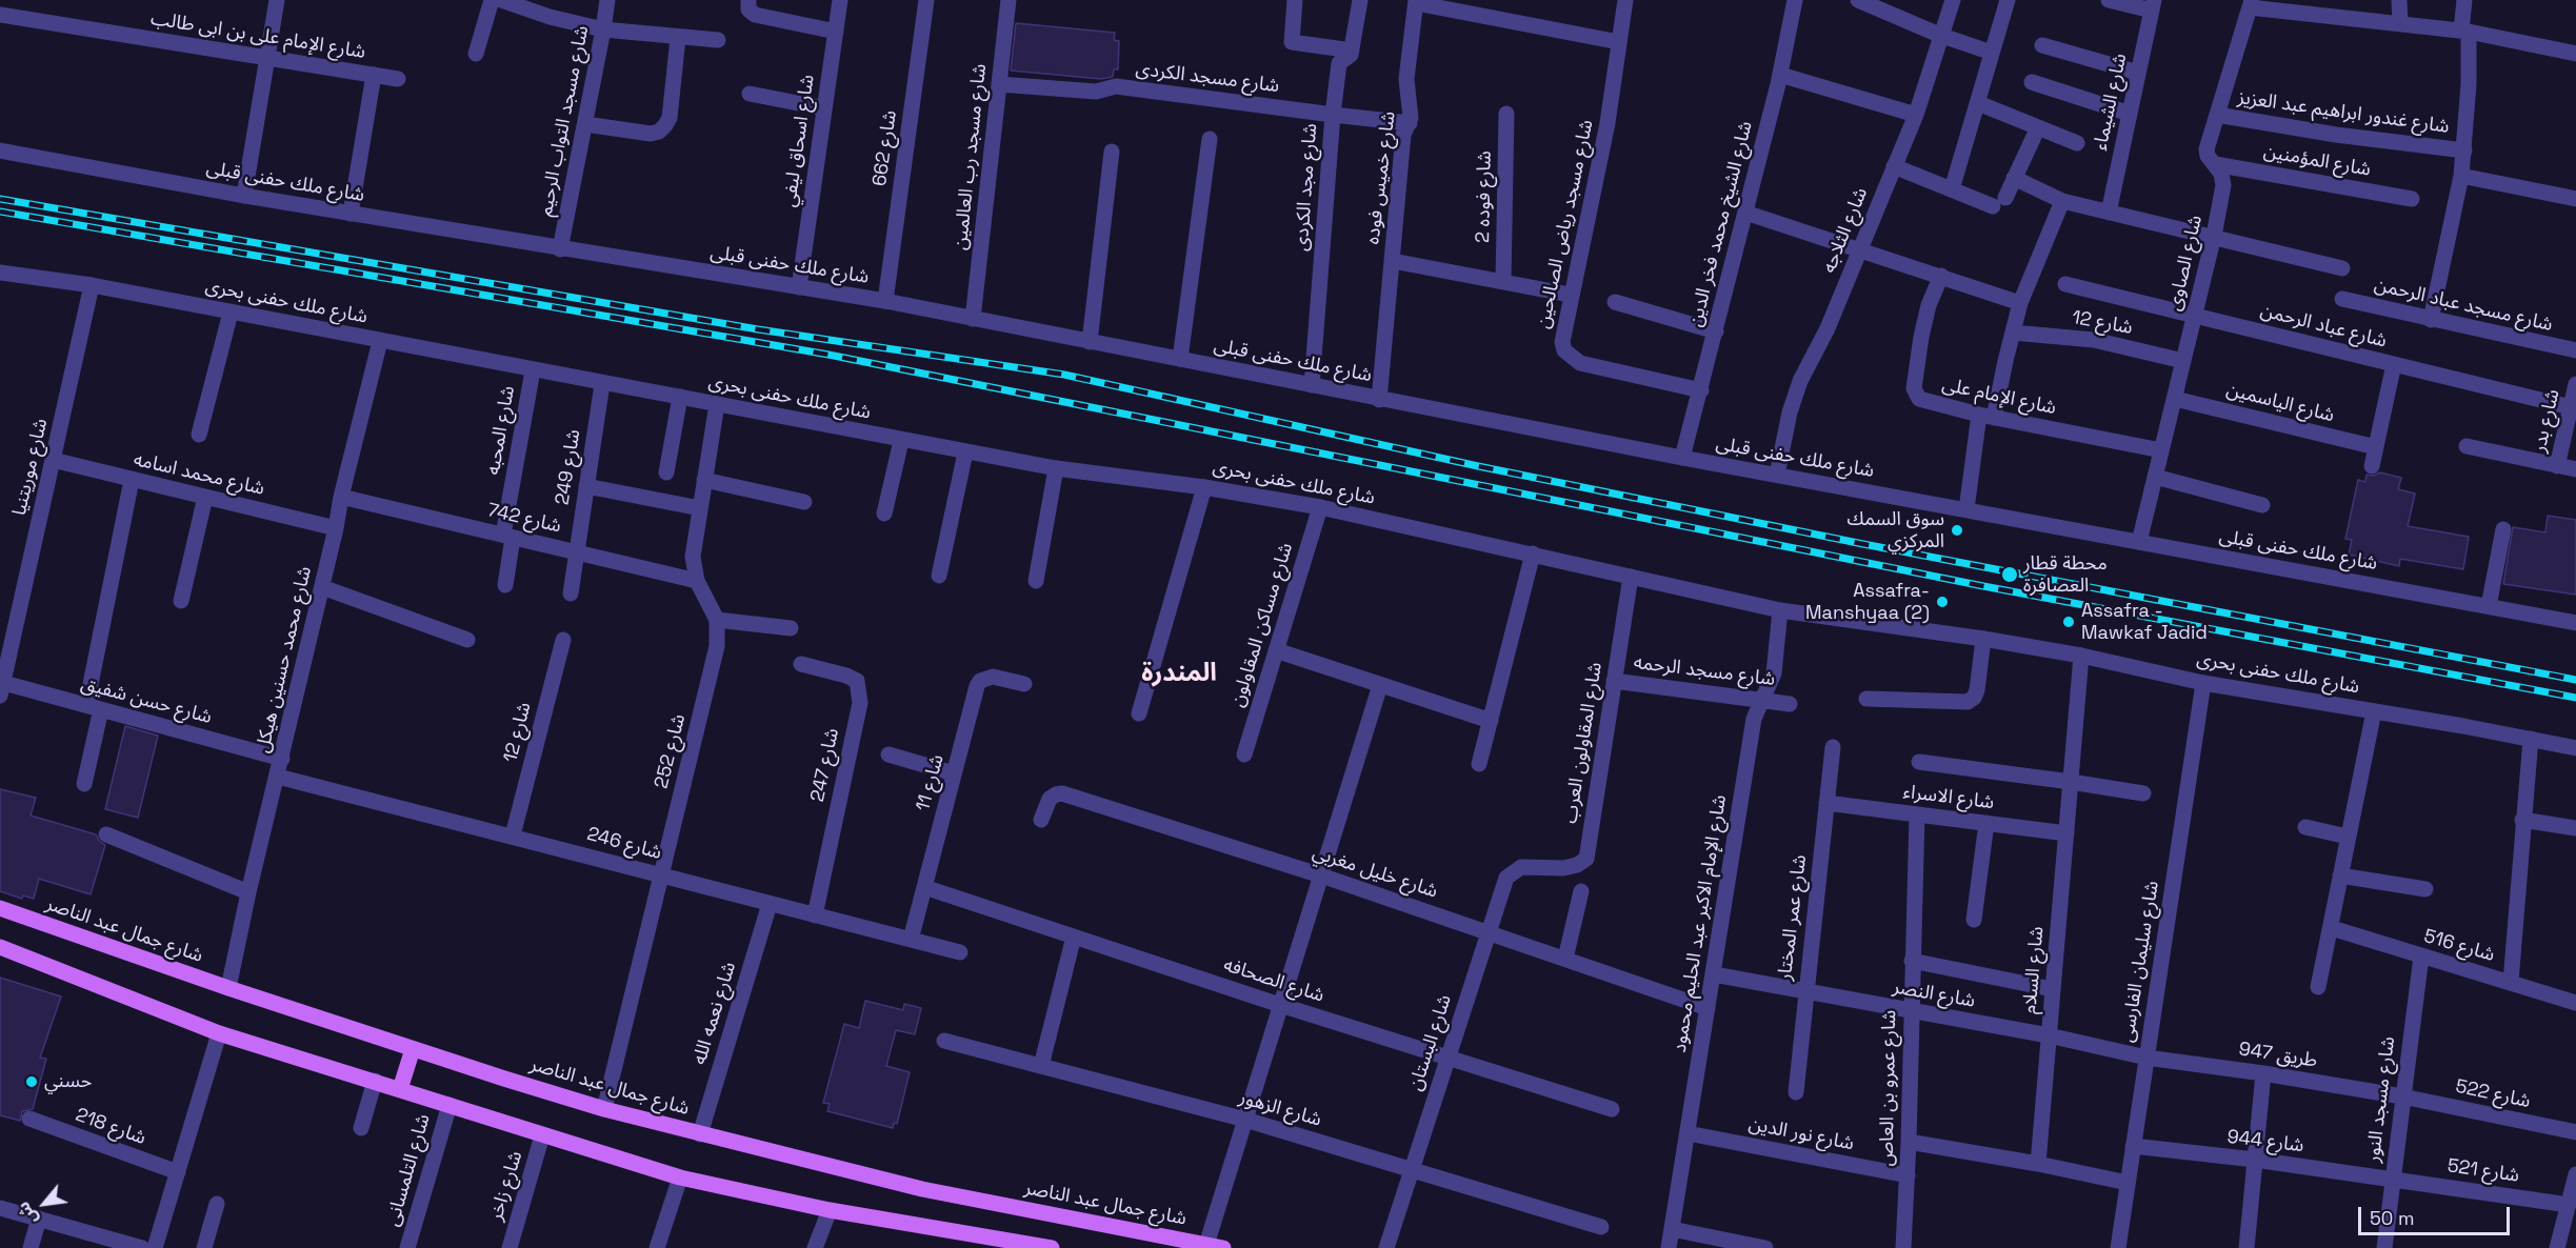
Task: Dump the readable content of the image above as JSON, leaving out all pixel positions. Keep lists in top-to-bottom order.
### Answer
{
  "streets": {
    "main road": ["شارع جمال عبد الناصر"],
    "street": [
      "شارع الإمام على بن ابى طالب",
      "شارع مسجد الكردى",
      "شارع الشيماء",
      "شارع غندور ابراهيم عبد العزيز",
      "شارع مسجد التواب الرحيم",
      "شارع اسحاق ليفي",
      "شارع 662",
      "شارع مسجد رب العالمين",
      "شارع المؤمنين",
      "شارع خميس فوده",
      "شارع ملك حفنى قبلى",
      "شارع مجد الكردى",
      "شارع فوده 2",
      "شارع مسجد رياض الصالحين",
      "شارع الشيخ محمد فخر الدين",
      "شارع الثلاجه",
      "شارع الصاوى",
      "شارع ملك حفنى بحرى",
      "شارع مسجد عباد الرحمن",
      "شارع 12",
      "شارع عباد الرحمن",
      "شارع الإمام على",
      "شارع الياسمين",
      "شارع بدر",
      "شارع المحبه",
      "شارع موريتنيا",
      "شارع 249",
      "شارع محمد اسامه",
      "شارع 742",
      "شارع مساكن المقاولون",
      "شارع محمد حسنين هيكل",
      "شارع مسجد الرحمه",
      "شارع حسن شفيق",
      "شارع المقاولون العرب",
      "شارع 252",
      "شارع 247",
      "شارع 11",
      "شارع الاسراء",
      "شارع 246",
      "شارع خليل مغربي",
      "شارع عمر المختار",
      "شارع الإمام الاكبر عبد الحليم محمود",
      "شارع 516",
      "شارع سليمان الفارسى",
      "شارع السلام",
      "شارع الصحافه",
      "شارع النصر",
      "شارع نعمه الله",
      "شارع البستان",
      "طريق 947",
      "شارع عمرو بن العاص",
      "شارع 522",
      "شارع مسجد النور",
      "شارع الزهور",
      "شارع 218",
      "شارع نور الدين",
      "شارع 944",
      "شارع التلمسانى",
      "شارع 521",
      "شارع زاخر"
    ]
  },
  "crossings": [
    ["شارع مسجد الكردى", "شارع مسجد رب العالمين"],
    ["شارع مسجد الكردى", "شارع خميس فوده"],
    ["شارع مسجد الكردى", "شارع مجد الكردى"],
    ["شارع غندور ابراهيم عبد العزيز", "شارع الصاوى"],
    ["شارع مسجد التواب الرحيم", "شارع ملك حفنى قبلى"],
    ["شارع اسحاق ليفي", "شارع ملك حفنى قبلى"],
    ["شارع 662", "شارع ملك حفنى قبلى"],
    ["شارع مسجد رب العالمين", "شارع ملك حفنى قبلى"],
    ["شارع المؤمنين", "شارع الصاوى"],
    ["شارع خميس فوده", "شارع ملك حفنى قبلى"],
    ["شارع ملك حفنى قبلى", "شارع مجد الكردى"],
    ["شارع ملك حفنى قبلى", "شارع الشيخ محمد فخر الدين"],
    ["شارع ملك حفنى قبلى", "شارع الثلاجه"],
    ["شارع ملك حفنى قبلى", "شارع الصاوى"],
    ["شارع مسجد رياض الصالحين", "شارع الشيخ محمد فخر الدين"],
    ["شارع الصاوى", "شارع 12"],
    ["شارع الصاوى", "شارع عباد الرحمن"],
    ["شارع الصاوى", "شارع الإمام على"],
    ["شارع الصاوى", "شارع الياسمين"],
    ["شارع ملك حفنى بحرى", "شارع المحبه"],
    ["شارع ملك حفنى بحرى", "شارع موريتنيا"],
    ["شارع ملك حفنى بحرى", "شارع 249"],
    ["شارع ملك حفنى بحرى", "شارع مساكن المقاولون"],
    ["شارع ملك حفنى بحرى", "شارع محمد حسنين هيكل"],
    ["شارع ملك حفنى بحرى", "شارع المقاولون العرب"],
    ["شارع ملك حفنى بحرى", "شارع 252"],
    ["شارع ملك حفنى بحرى", "شارع الإمام الاكبر عبد الحليم محمود"],
    ["شارع ملك حفنى بحرى", "شارع سليمان الفارسى"],
    ["شارع ملك حفنى بحرى", "شارع السلام"],
    ["شارع 12", "شارع 246"],
    ["شارع عباد الرحمن", "شارع بدر"],
    ["شارع المحبه", "شارع 742"],
    ["شارع موريتنيا", "شارع محمد اسامه"],
    ["شارع موريتنيا", "شارع حسن شفيق"],
    ["شارع 249", "شارع 742"],
    ["شارع محمد اسامه", "شارع محمد حسنين هيكل"],
    ["شارع 742", "شارع محمد حسنين هيكل"],
    ["شارع 742", "شارع 252"],
    ["شارع محمد حسنين هيكل", "شارع حسن شفيق"],
    ["شارع محمد حسنين هيكل", "شارع 246"],
    ["شارع محمد حسنين هيكل", "شارع جمال عبد الناصر"],
    ["شارع مسجد الرحمه", "شارع المقاولون العرب"],
    ["شارع مسجد الرحمه", "شارع الإمام الاكبر عبد الحليم محمود"],
    ["شارع المقاولون العرب", "شارع البستان"],
    ["شارع 252", "شارع 246"],
    ["شارع 252", "شارع جمال عبد الناصر"],
    ["شارع 247", "شارع 246"],
    ["شارع 11", "شارع 246"],
    ["شارع 11", "شارع الصحافه"],
    ["شارع الاسراء", "شارع عمر المختار"],
    ["شارع الاسراء", "شارع السلام"],
    ["شارع الاسراء", "شارع عمرو بن العاص"],
    ["شارع 246", "شارع نعمه الله"],
    ["شارع خليل مغربي", "شارع الإمام الاكبر عبد الحليم محمود"],
    ["شارع خليل مغربي", "شارع البستان"],
    ["شارع عمر المختار", "شارع النصر"],
    ["شارع الإمام الاكبر عبد الحليم محمود", "شارع النصر"],
    ["شارع الإمام الاكبر عبد الحليم محمود", "شارع نور الدين"],
    ["شارع جمال عبد الناصر", "شارع نعمه الله"],
    ["شارع 516", "شارع مسجد النور"],
    ["شارع سليمان الفارسى", "شارع النصر"],
    ["شارع سليمان الفارسى", "طريق 947"],
    ["شارع سليمان الفارسى", "شارع 944"],
    ["شارع السلام", "شارع النصر"],
    ["شارع الصحافه", "شارع البستان"],
    ["شارع النصر", "طريق 947"],
    ["شارع النصر", "شارع عمرو بن العاص"],
    ["شارع البستان", "شارع الزهور"],
    ["طريق 947", "شارع 522"],
    ["طريق 947", "شارع مسجد النور"],
    ["شارع عمرو بن العاص", "شارع نور الدين"],
    ["شارع 522", "شارع مسجد النور"],
    ["شارع مسجد النور", "شارع 944"],
    ["شارع مسجد النور", "شارع 521"],
    ["شارع 944", "شارع 521"]
  ],
  "districts": ["المندرة"],
  "places": [
    "سوق السمك المركزي",
    "محطة قطار العصافرة",
    "Assafra- Manshyaa (2)",
    "Assafra - Mawkaf Jadid",
    "حسني"
  ],
  "scale_bar": "50 m",
  "north": "bottom left"
}
